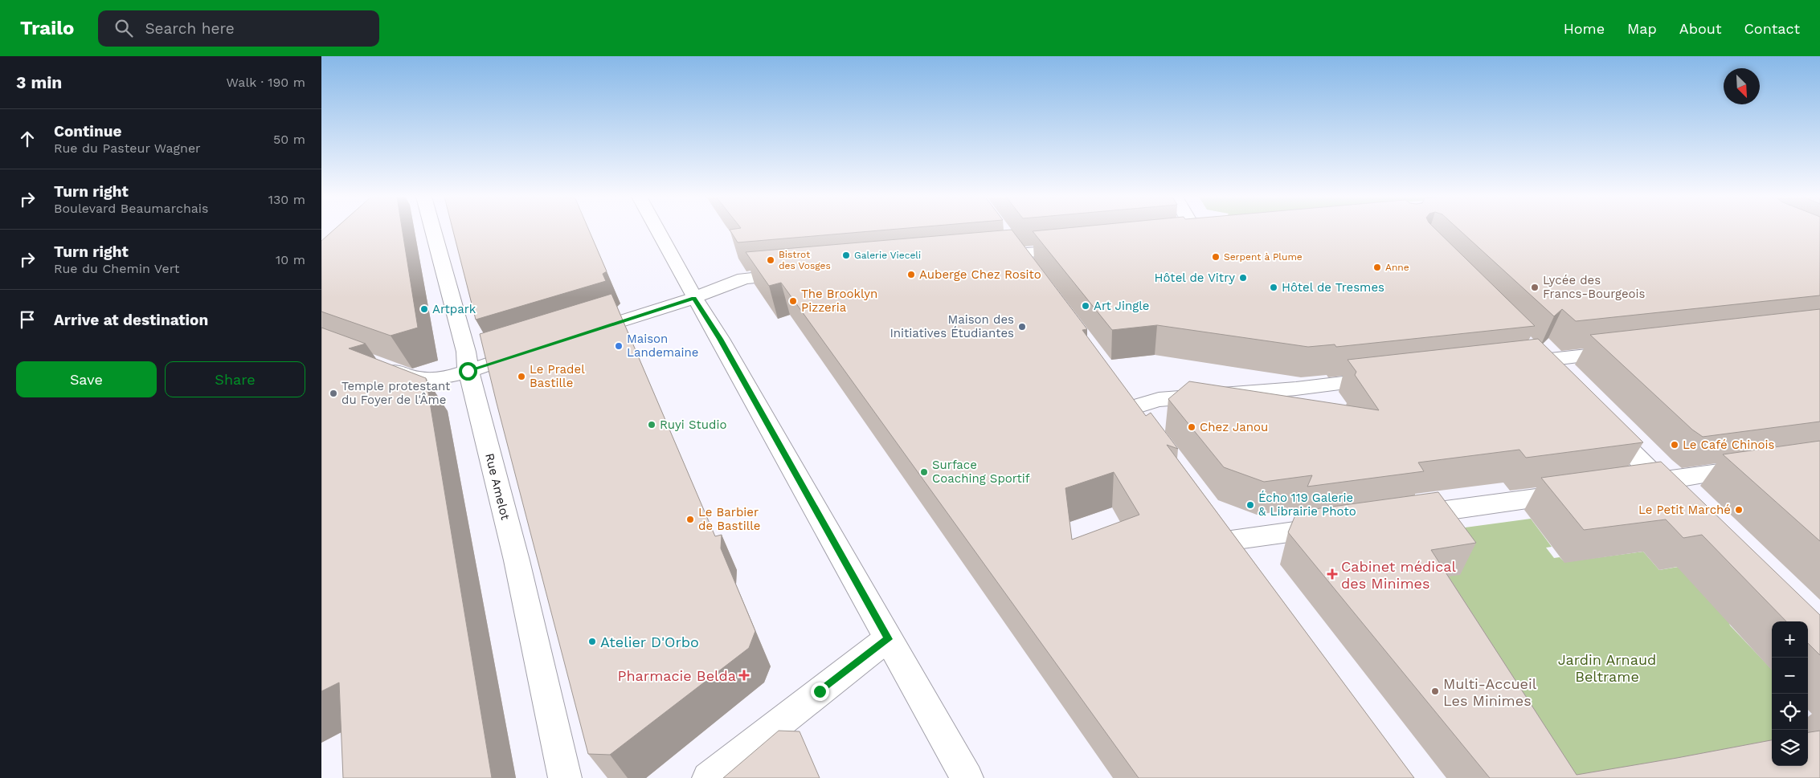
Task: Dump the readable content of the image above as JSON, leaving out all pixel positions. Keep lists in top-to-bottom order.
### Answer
{
  "streets": {
    "street": ["Rue Amelot"]
  },
  "parks": ["Jardin Arnaud Beltrame"],
  "places": {
    "other": [
      "Galerie Vieceli",
      "Serpent à Plume",
      "Bistrot des Vosges",
      "Anne",
      "Auberge Chez Rosito",
      "Hôtel de Vitry",
      "Hôtel de Tresmes",
      "Lycée des Francs-Bourgeois",
      "The Brooklyn Pizzeria",
      "Art Jingle",
      "Artpark",
      "Maison des Initiatives Étudiantes",
      "Maison Landemaine",
      "Le Pradel Bastille",
      "Temple protestant du Foyer de l'Âme",
      "Ruyi Studio",
      "Chez Janou",
      "Le Café Chinois",
      "Surface Coaching Sportif",
      "Écho 119 Galerie & Librairie Photo",
      "Le Petit Marché",
      "Le Barbier de Bastille",
      "Atelier D'Orbo",
      "Multi-Accueil Les Minimes"
    ],
    "health": ["Cabinet médical des Minimes", "Pharmacie Belda"]
  },
  "north": "bottom right",
  "page": {
    "header": "Trailo",
    "search": "Search here",
    "nav": [
      "Home",
      "Map",
      "About",
      "Contact"
    ],
    "heading": ["3 min", "Walk · 190 m"],
    "list": [
      ["Continue", "Rue du Pasteur Wagner", "50 m"],
      ["Turn right", "Boulevard Beaumarchais", "130 m"],
      ["Turn right", "Rue du Chemin Vert", "10 m"],
      "Arrive at destination"
    ],
    "buttons": ["Save", "Share"],
    "map_buttons": ["+", "−"]
  }
}
